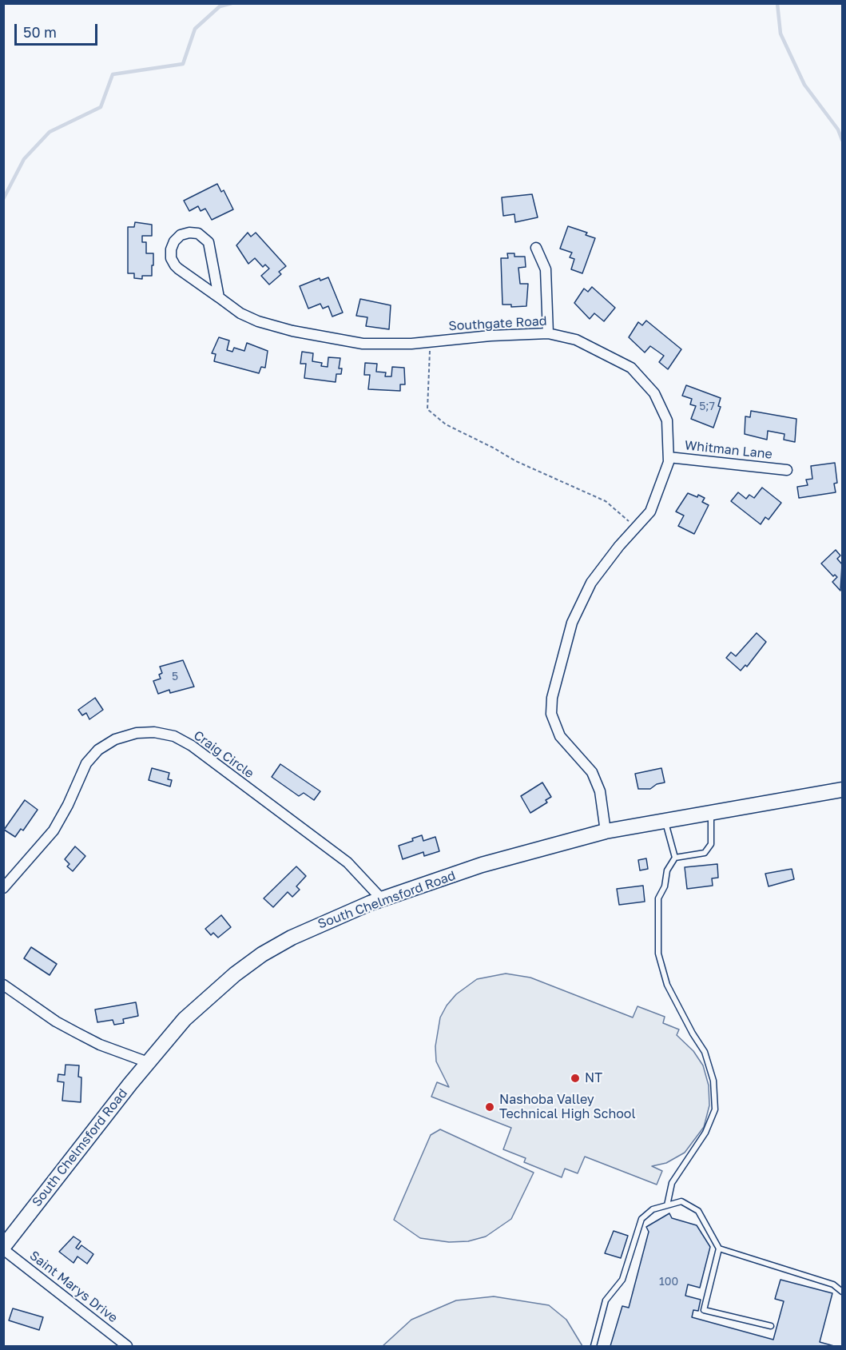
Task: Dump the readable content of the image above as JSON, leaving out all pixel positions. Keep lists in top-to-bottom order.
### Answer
{
  "streets": {
    "main road": ["South Chelmsford Road"],
    "street": [
      "Southgate Road",
      "Whitman Lane",
      "Craig Circle",
      "Saint Marys Drive"
    ]
  },
  "crossings": [
    ["Southgate Road", "Whitman Lane"],
    ["Southgate Road", "South Chelmsford Road"],
    ["Craig Circle", "South Chelmsford Road"],
    ["South Chelmsford Road", "Saint Marys Drive"]
  ],
  "places": ["NT", "Nashoba Valley Technical High School"],
  "house_numbers": ["5;7", "5", "100"],
  "scale_bar": "50 m"
}
